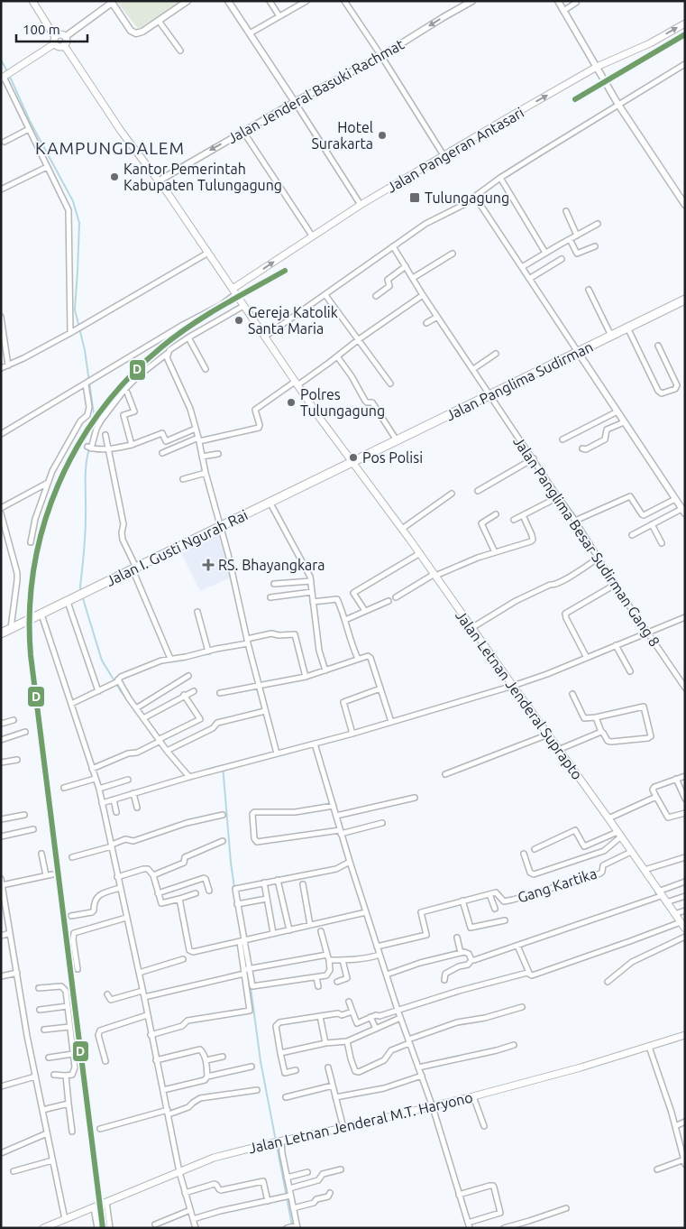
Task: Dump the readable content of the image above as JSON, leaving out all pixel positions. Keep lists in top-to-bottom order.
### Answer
{
  "streets": {
    "highway": ["Jalan Panglima Sudirman", "Jalan I. Gusti Ngurah Rai"],
    "main road": ["Jalan Pangeran Antasari", "Jalan Letnan Jenderal Suprapto", "Jalan Letnan Jenderal M.T. Haryono"],
    "street": ["Jalan Jenderal Basuki Rachmat", "Jalan Panglima Besar Sudirman Gang 8", "Gang Kartika"]
  },
  "crossings": [
    ["Jalan Jenderal Basuki Rachmat", "Jalan Letnan Jenderal Suprapto"],
    ["Jalan Pangeran Antasari", "Jalan Letnan Jenderal Suprapto"],
    ["Jalan Panglima Sudirman", "Jalan Panglima Besar Sudirman Gang 8"],
    ["Jalan Panglima Sudirman", "Jalan I. Gusti Ngurah Rai"],
    ["Jalan Panglima Sudirman", "Jalan Letnan Jenderal Suprapto"],
    ["Jalan I. Gusti Ngurah Rai", "Jalan Letnan Jenderal Suprapto"],
    ["Jalan Letnan Jenderal Suprapto", "Gang Kartika"]
  ],
  "one_way": ["Jalan Jenderal Basuki Rachmat", "Jalan Pangeran Antasari"],
  "districts": ["KAMPUNGDALEM"],
  "places": {
    "other": [
      "Hotel Surakarta",
      "Kantor Pemerintah Kabupaten Tulungagung",
      "Gereja Katolik Santa Maria",
      "Polres Tulungagung",
      "Pos Polisi"
    ],
    "transit": ["Tulungagung"],
    "health": ["RS. Bhayangkara"]
  },
  "lines": ["transit line D"],
  "scale_bar": "100 m"
}
